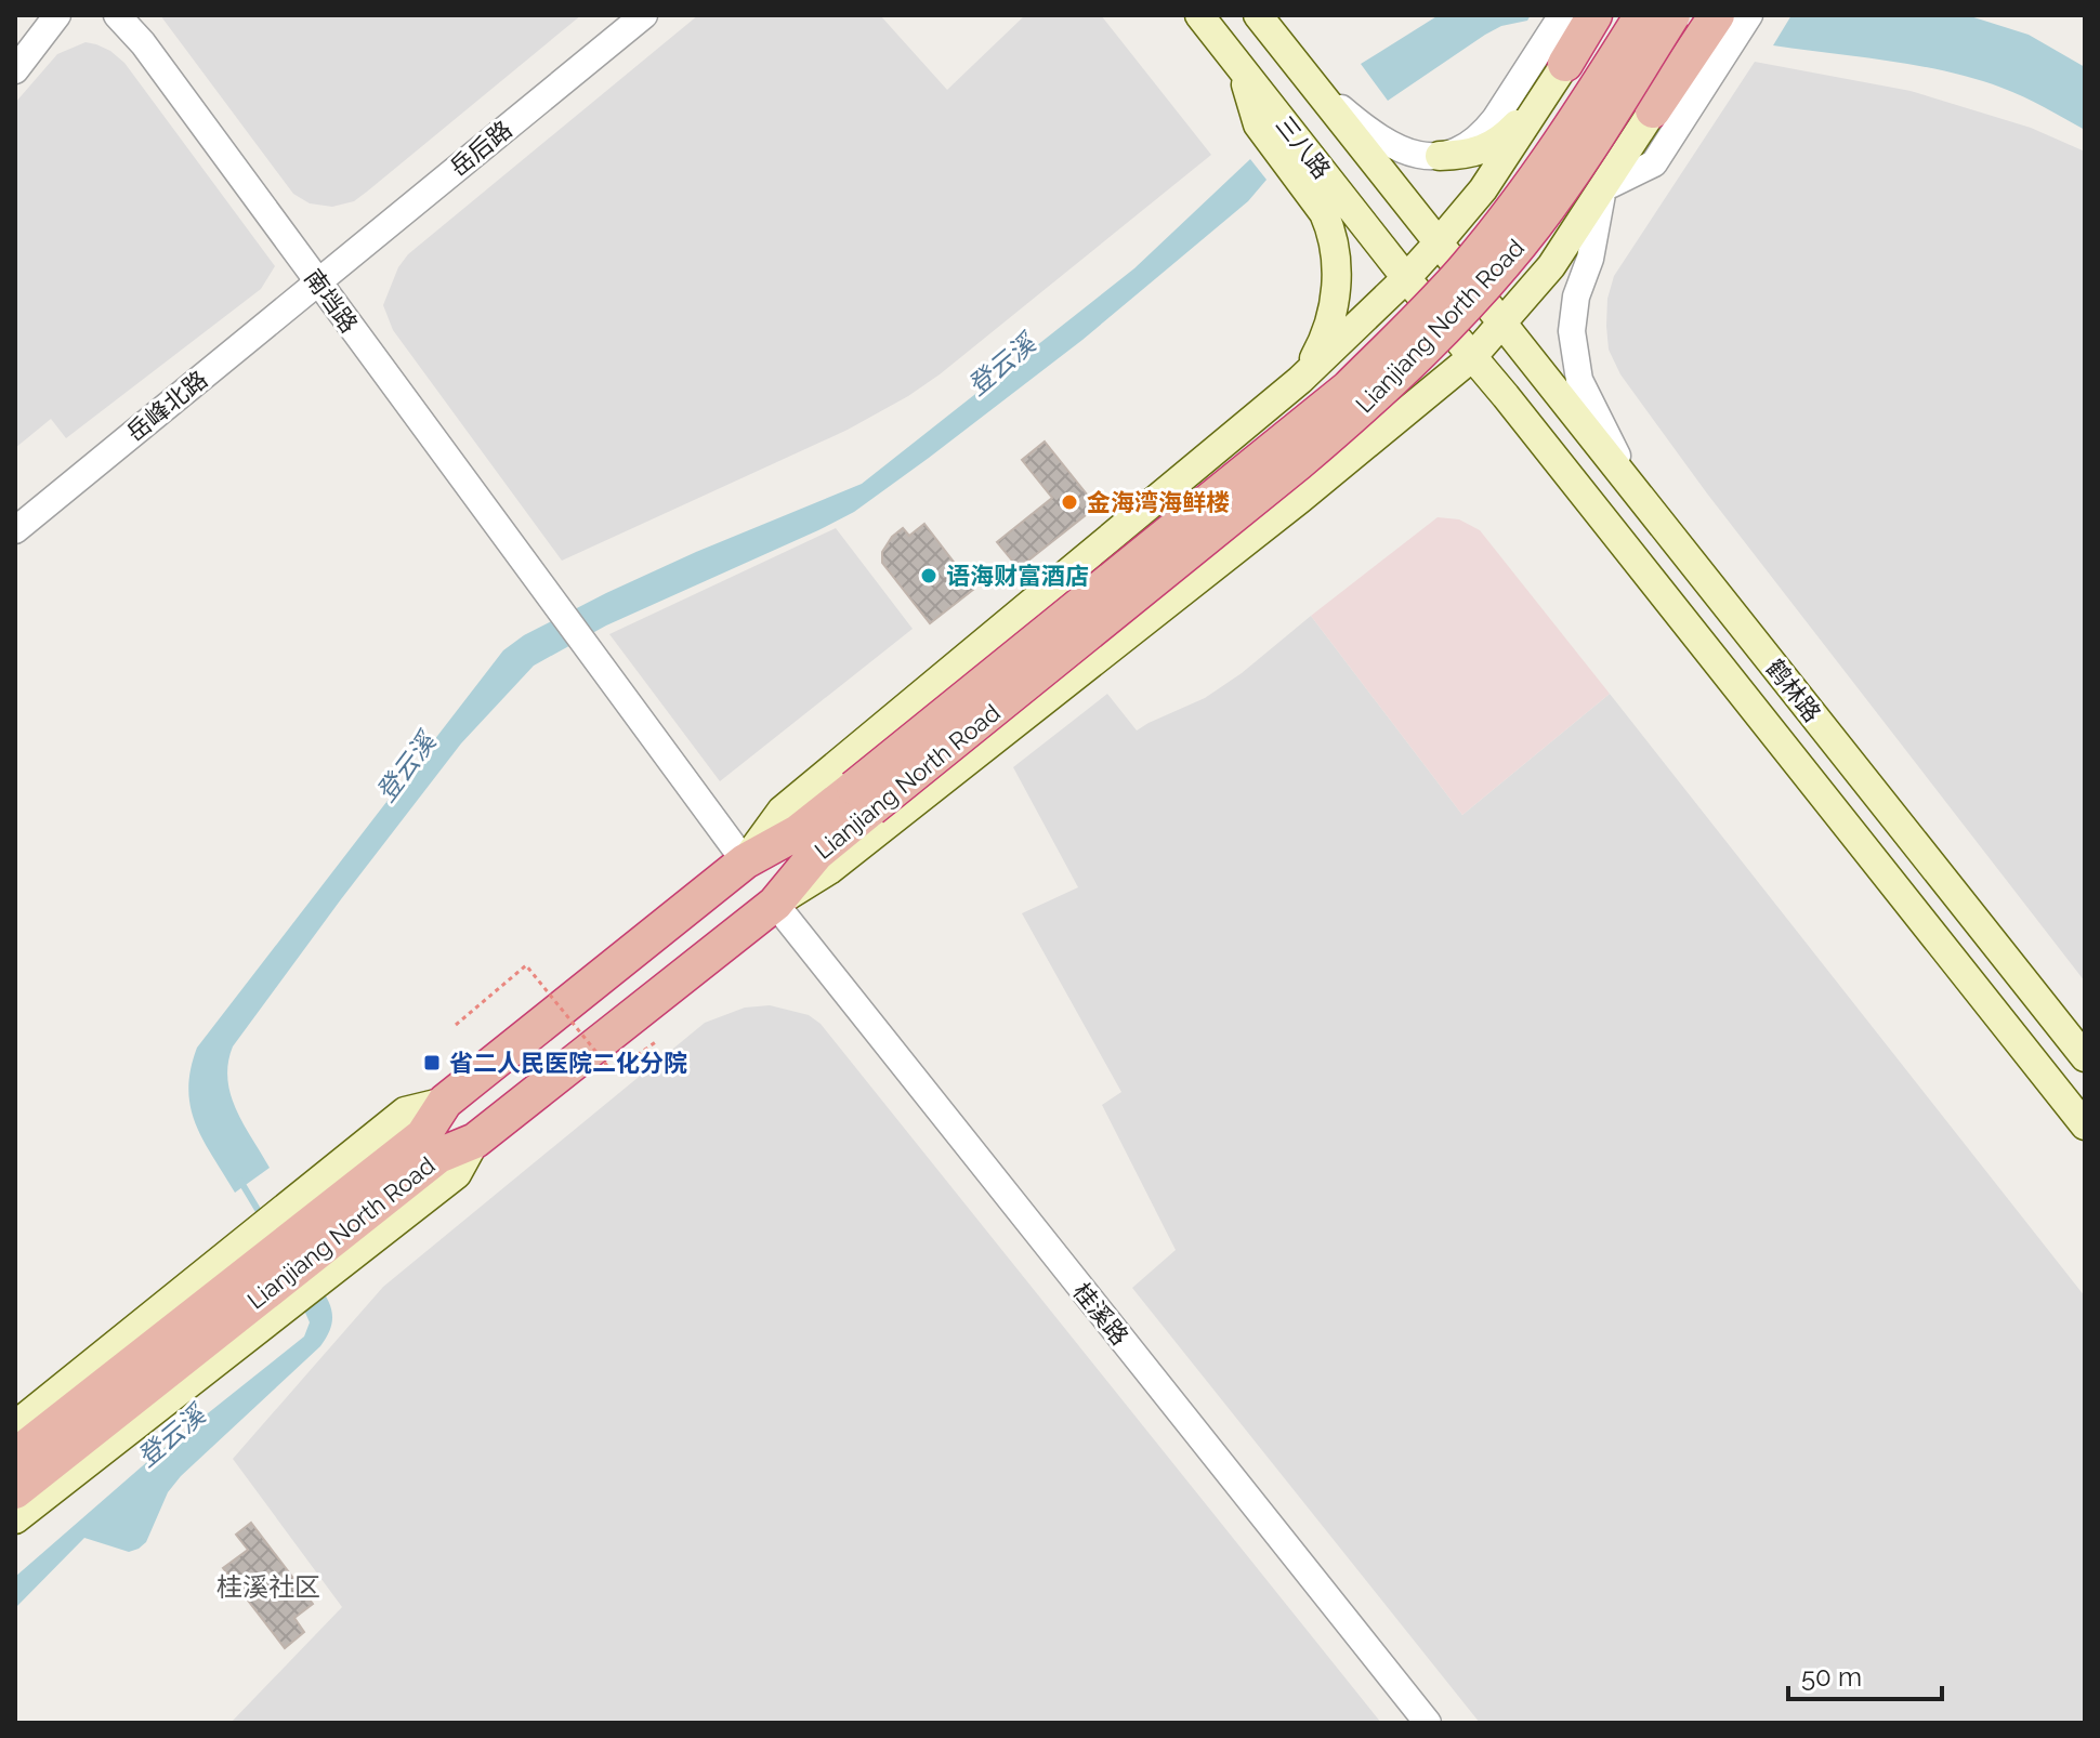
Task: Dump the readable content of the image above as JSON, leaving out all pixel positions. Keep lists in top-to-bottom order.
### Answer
{
  "streets": {
    "highway": ["Lianjiang North Road"],
    "main road": ["三八路", "鹤林路"],
    "street": [
      "岳后路",
      "南垱路",
      "岳峰北路",
      "桂溪路"
    ]
  },
  "crossings": [
    ["三八路", "鹤林路"],
    ["岳后路", "南垱路"],
    ["岳后路", "岳峰北路"],
    ["南垱路", "Lianjiang North Road"],
    ["南垱路", "岳峰北路"],
    ["Lianjiang North Road", "桂溪路"]
  ],
  "districts": ["桂溪社区"],
  "water": ["登云溪"],
  "places": {
    "other": ["金海湾海鲜楼", "语海财富酒店"],
    "transit": ["省二人民医院二化分院"]
  },
  "scale_bar": "50 m"
}
